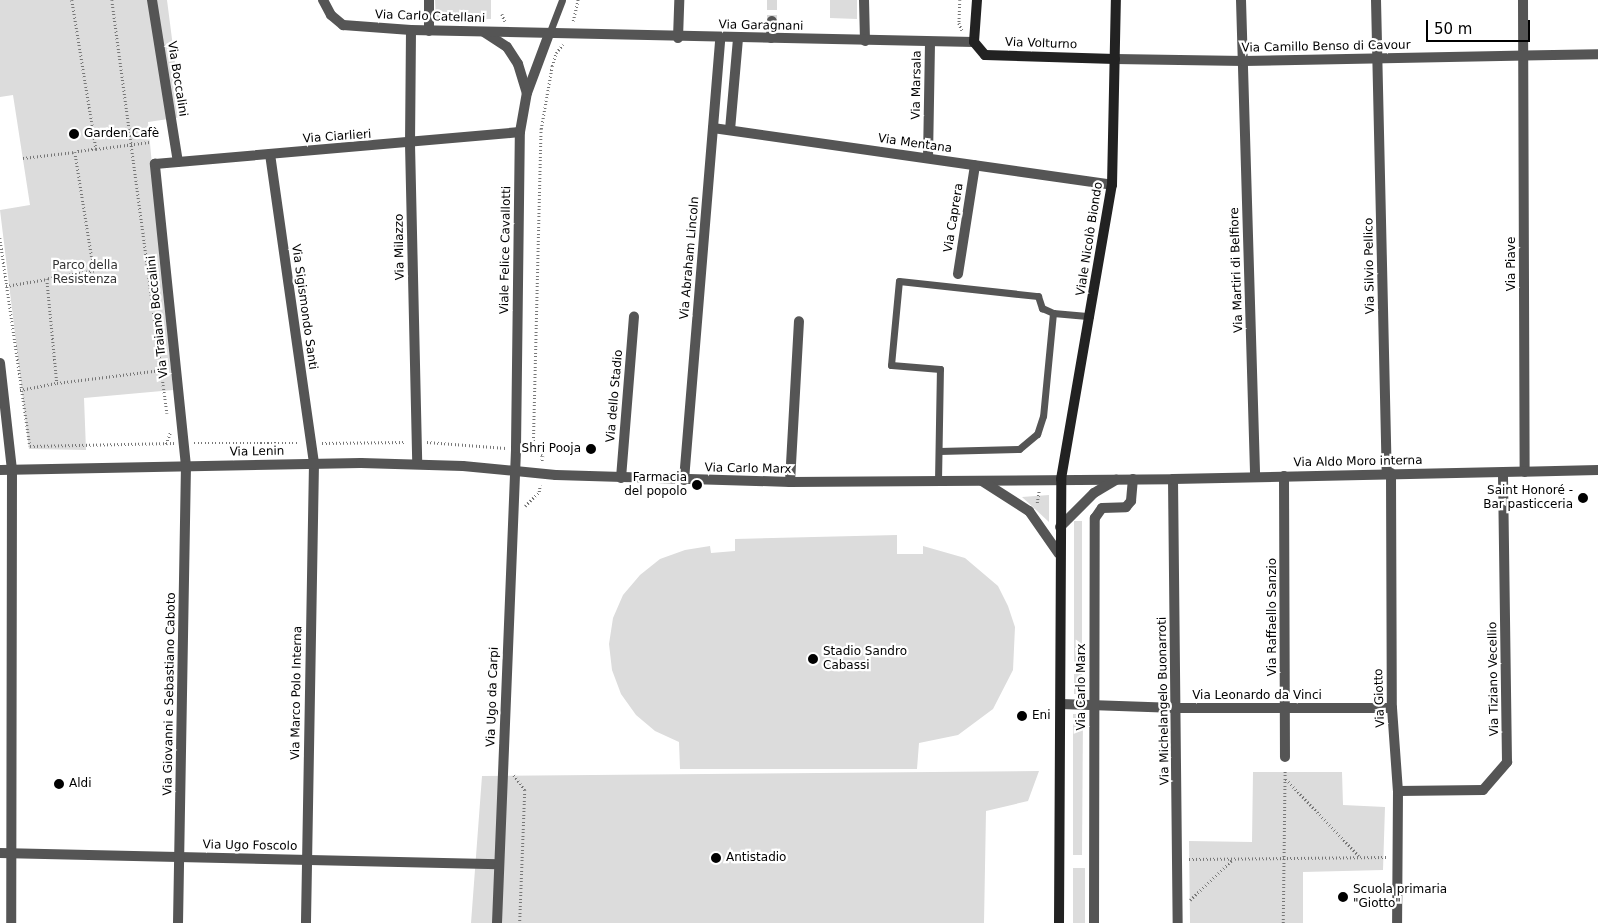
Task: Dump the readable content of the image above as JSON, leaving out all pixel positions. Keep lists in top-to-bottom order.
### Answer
{
  "streets": {
    "main road": ["Via Volturno", "Viale Nicolò Biondo", "Via Carlo Marx"],
    "street": [
      "Via Carlo Catellani",
      "Via Garagnani",
      "Via Camillo Benso di Cavour",
      "Via Boccalini",
      "Via Marsala",
      "Via Ciarlieri",
      "Via Mentana",
      "Via Caprera",
      "Via Milazzo",
      "Viale Felice Cavallotti",
      "Via Abraham Lincoln",
      "Via Piave",
      "Via Silvio Pellico",
      "Via Martiri di Belfiore",
      "Via Sigismondo Santi",
      "Via Traiano Boccalini",
      "Via dello Stadio",
      "Via Lenin",
      "Via Aldo Moro interna",
      "Via Raffaello Sanzio",
      "Via Tiziano Vecellio",
      "Via Marco Polo Interna",
      "Via Giovanni e Sebastiano Caboto",
      "Via Leonardo da Vinci",
      "Via Ugo da Carpi",
      "Via Giotto",
      "Via Michelangelo Buonarroti",
      "Via Ugo Foscolo"
    ]
  },
  "crossings": [
    ["Via Carlo Catellani", "Via Garagnani"],
    ["Via Carlo Catellani", "Via Milazzo"],
    ["Via Carlo Catellani", "Viale Felice Cavallotti"],
    ["Via Garagnani", "Via Volturno"],
    ["Via Garagnani", "Via Marsala"],
    ["Via Garagnani", "Viale Felice Cavallotti"],
    ["Via Garagnani", "Via Abraham Lincoln"],
    ["Via Volturno", "Via Camillo Benso di Cavour"],
    ["Via Volturno", "Viale Nicolò Biondo"],
    ["Via Camillo Benso di Cavour", "Viale Nicolò Biondo"],
    ["Via Camillo Benso di Cavour", "Via Piave"],
    ["Via Camillo Benso di Cavour", "Via Silvio Pellico"],
    ["Via Camillo Benso di Cavour", "Via Martiri di Belfiore"],
    ["Via Boccalini", "Via Ciarlieri"],
    ["Via Marsala", "Via Mentana"],
    ["Via Ciarlieri", "Via Milazzo"],
    ["Via Ciarlieri", "Viale Felice Cavallotti"],
    ["Via Ciarlieri", "Via Sigismondo Santi"],
    ["Via Ciarlieri", "Via Traiano Boccalini"],
    ["Via Mentana", "Via Caprera"],
    ["Via Mentana", "Viale Nicolò Biondo"],
    ["Via Mentana", "Via Abraham Lincoln"],
    ["Viale Nicolò Biondo", "Via Aldo Moro interna"],
    ["Viale Nicolò Biondo", "Via Carlo Marx"],
    ["Via Milazzo", "Via Lenin"],
    ["Viale Felice Cavallotti", "Via Lenin"],
    ["Viale Felice Cavallotti", "Via Carlo Marx"],
    ["Viale Felice Cavallotti", "Via Ugo da Carpi"],
    ["Via Abraham Lincoln", "Via Carlo Marx"],
    ["Via Piave", "Via Aldo Moro interna"],
    ["Via Silvio Pellico", "Via Aldo Moro interna"],
    ["Via Silvio Pellico", "Via Giotto"],
    ["Via Martiri di Belfiore", "Via Aldo Moro interna"],
    ["Via Sigismondo Santi", "Via Lenin"],
    ["Via Sigismondo Santi", "Via Marco Polo Interna"],
    ["Via Traiano Boccalini", "Via Lenin"],
    ["Via Traiano Boccalini", "Via Giovanni e Sebastiano Caboto"],
    ["Via dello Stadio", "Via Carlo Marx"],
    ["Via Lenin", "Via Carlo Marx"],
    ["Via Lenin", "Via Marco Polo Interna"],
    ["Via Lenin", "Via Giovanni e Sebastiano Caboto"],
    ["Via Lenin", "Via Ugo da Carpi"],
    ["Via Aldo Moro interna", "Via Carlo Marx"],
    ["Via Aldo Moro interna", "Via Raffaello Sanzio"],
    ["Via Aldo Moro interna", "Via Tiziano Vecellio"],
    ["Via Aldo Moro interna", "Via Giotto"],
    ["Via Aldo Moro interna", "Via Michelangelo Buonarroti"],
    ["Via Carlo Marx", "Via Leonardo da Vinci"],
    ["Via Carlo Marx", "Via Ugo da Carpi"],
    ["Via Raffaello Sanzio", "Via Leonardo da Vinci"],
    ["Via Tiziano Vecellio", "Via Giotto"],
    ["Via Marco Polo Interna", "Via Ugo Foscolo"],
    ["Via Giovanni e Sebastiano Caboto", "Via Ugo Foscolo"],
    ["Via Leonardo da Vinci", "Via Giotto"],
    ["Via Leonardo da Vinci", "Via Michelangelo Buonarroti"],
    ["Via Ugo da Carpi", "Via Ugo Foscolo"]
  ],
  "parks": ["Parco della Resistenza"],
  "places": [
    "Garden Cafè",
    "Shri Pooja",
    "Farmacia del popolo",
    "Saint Honoré - Bar pasticceria",
    "Stadio Sandro Cabassi",
    "Eni",
    "Aldi",
    "Antistadio",
    "Scuola primaria \"Giotto\""
  ],
  "scale_bar": "50 m"
}
